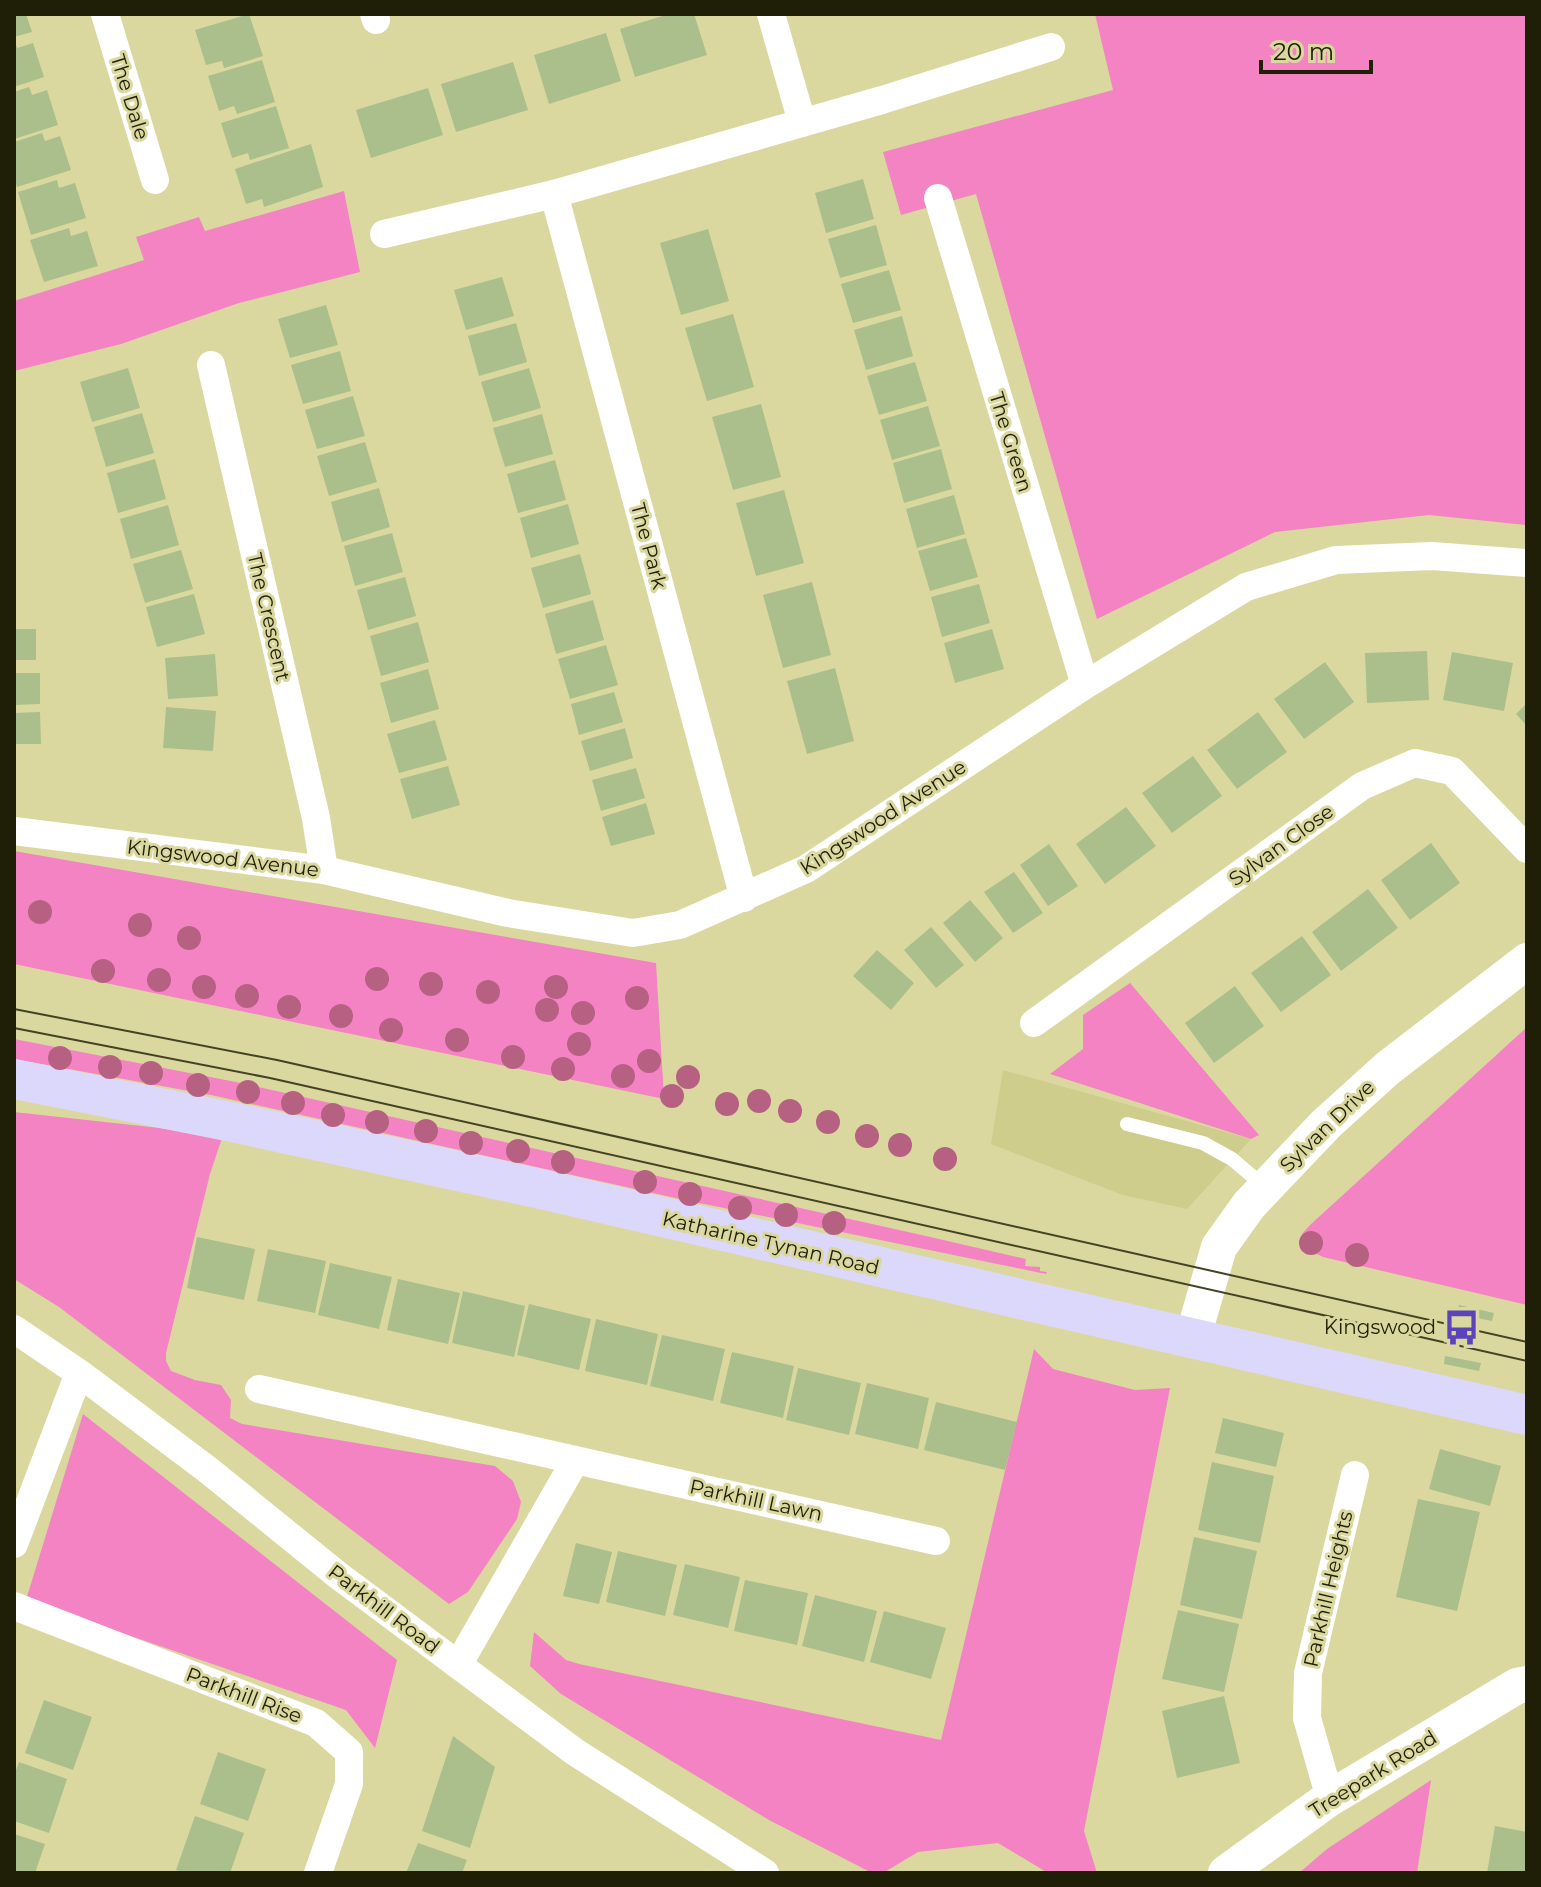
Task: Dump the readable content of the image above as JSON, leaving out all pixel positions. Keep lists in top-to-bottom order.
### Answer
{
  "streets": {
    "main road": ["Katharine Tynan Road"],
    "street": [
      "The Dale",
      "The Green",
      "The Park",
      "The Crescent",
      "Kingswood Avenue",
      "Sylvan Close",
      "Sylvan Drive",
      "Parkhill Lawn",
      "Parkhill Heights",
      "Parkhill Road",
      "Parkhill Rise",
      "Treepark Road"
    ]
  },
  "crossings": [
    ["The Green", "Kingswood Avenue"],
    ["The Park", "Kingswood Avenue"],
    ["The Crescent", "Kingswood Avenue"],
    ["Sylvan Drive", "Katharine Tynan Road"],
    ["Parkhill Heights", "Treepark Road"]
  ],
  "places": {
    "bus stop": ["Kingswood"]
  },
  "scale_bar": "20 m"
}
